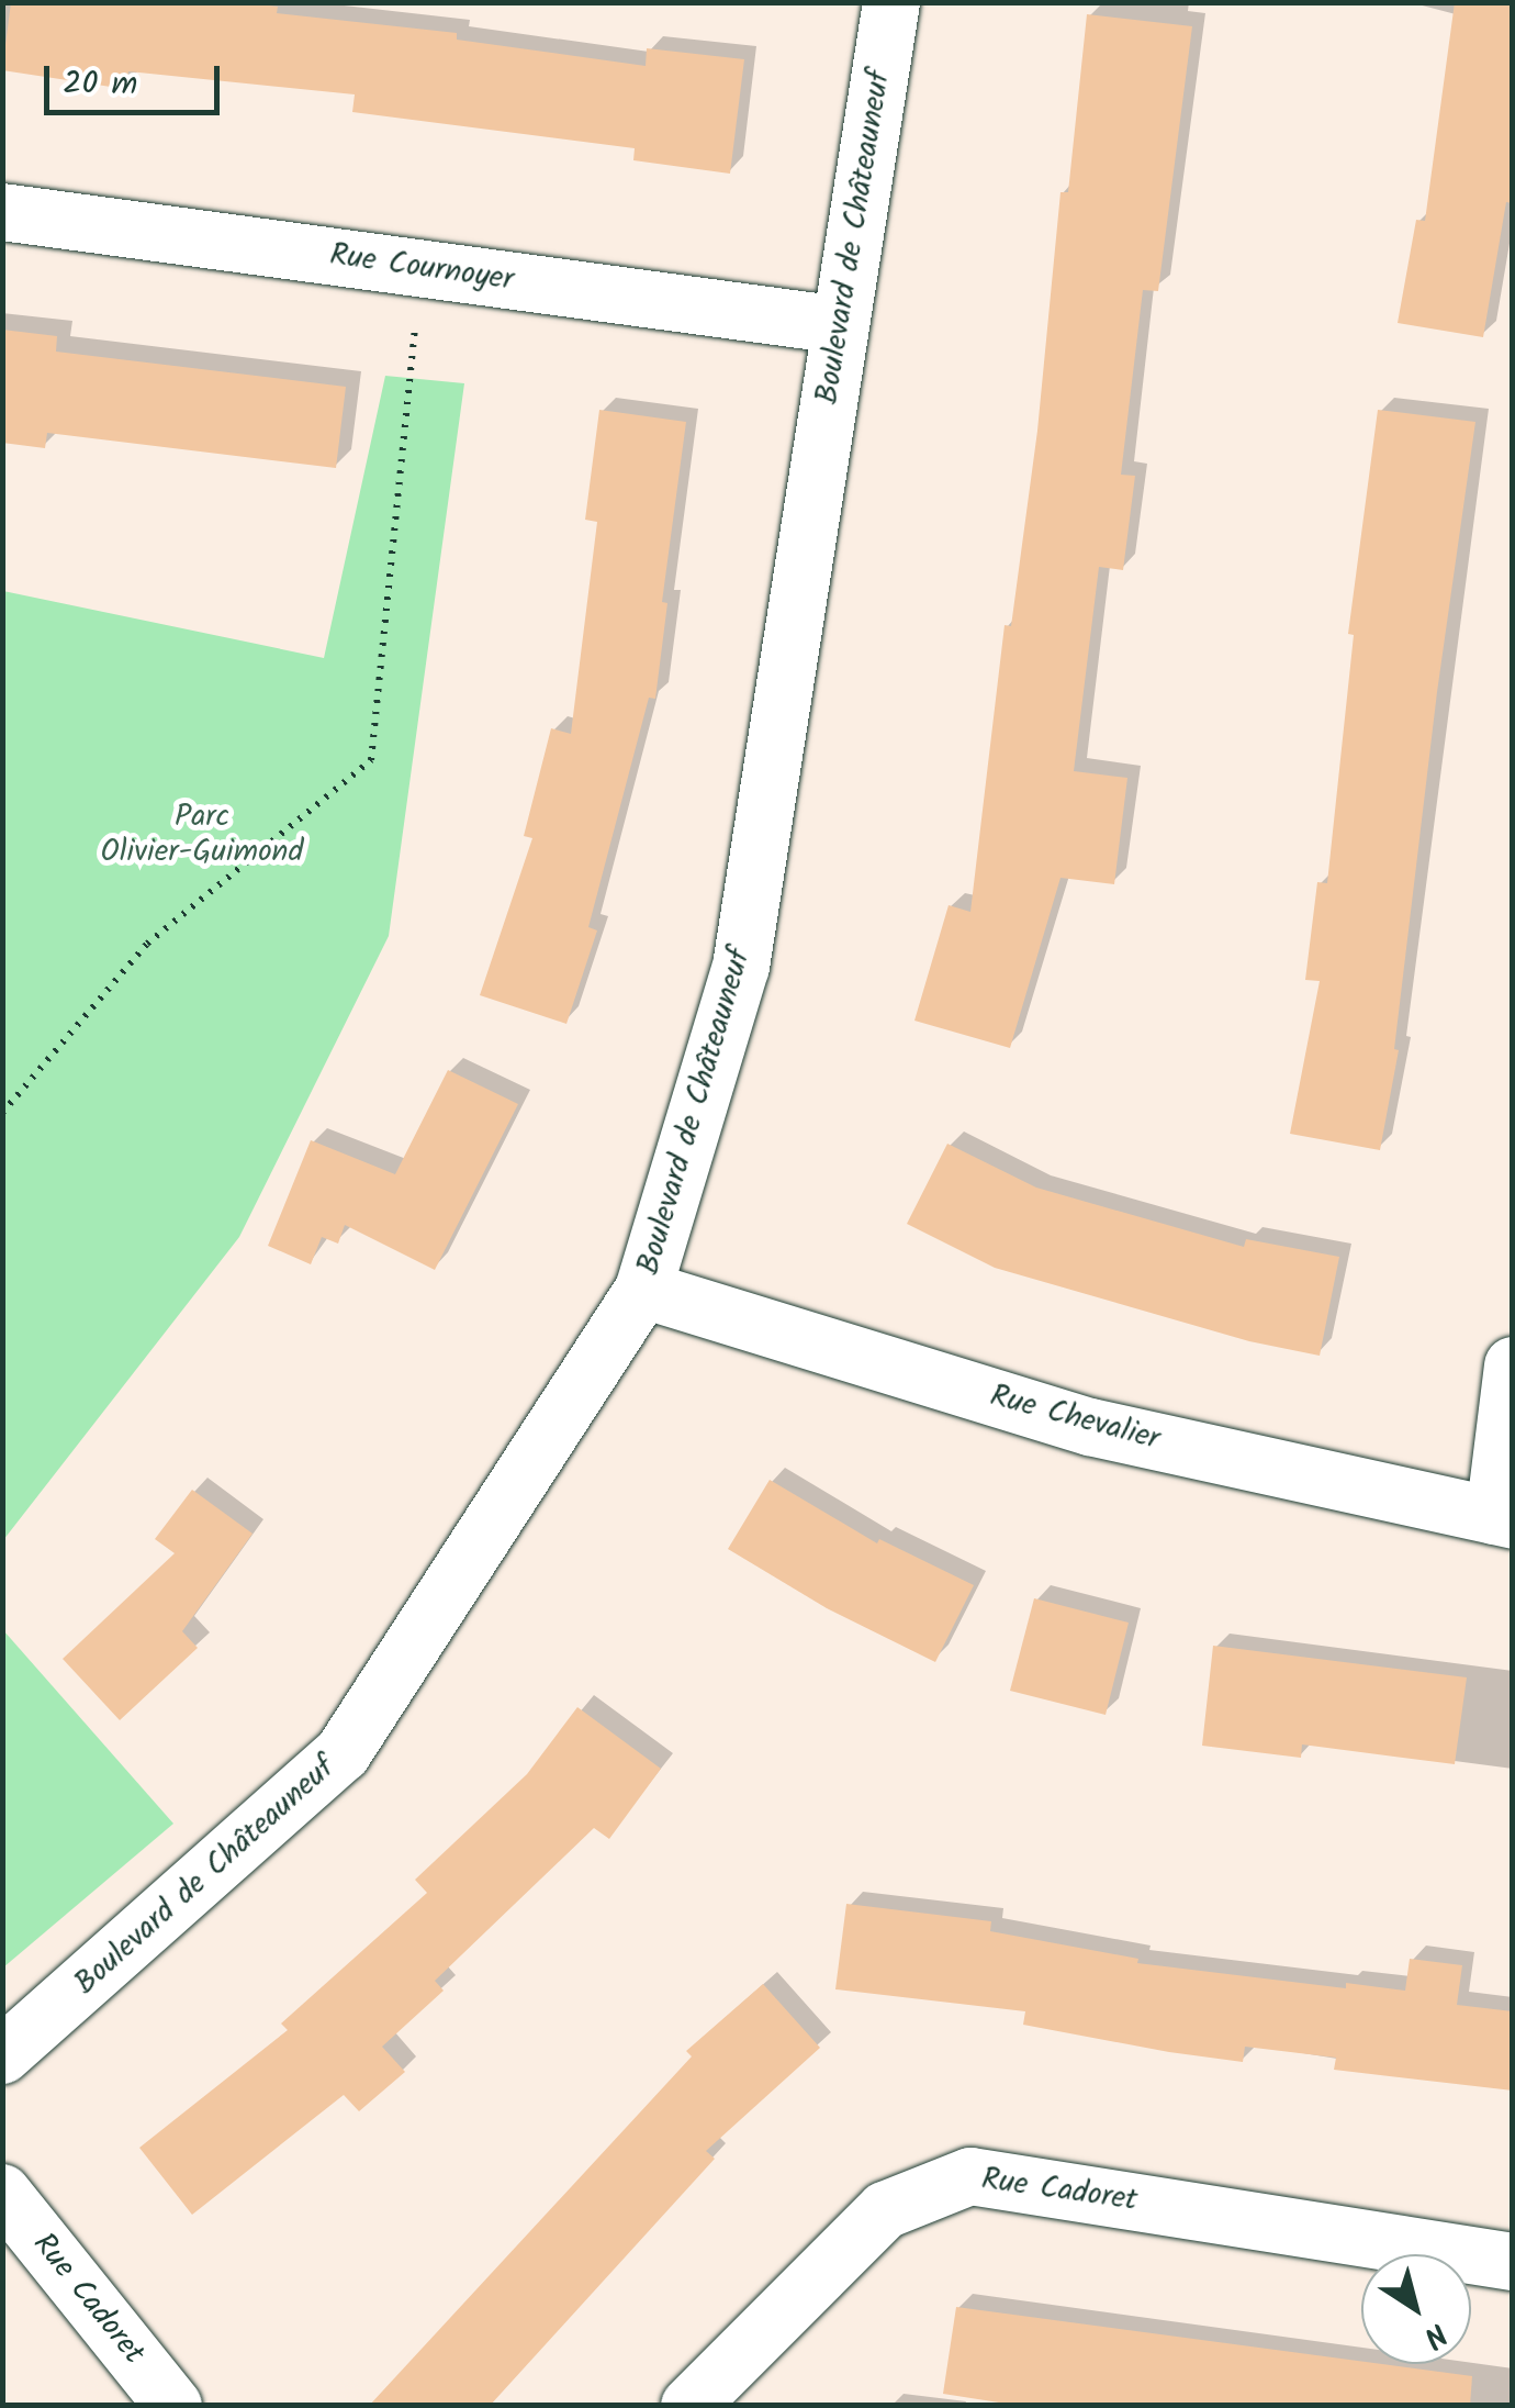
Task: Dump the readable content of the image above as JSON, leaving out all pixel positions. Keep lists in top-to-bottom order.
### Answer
{
  "streets": {
    "street": [
      "Boulevard de Châteauneuf",
      "Rue Cournoyer",
      "Rue Chevalier",
      "Rue Cadoret"
    ]
  },
  "crossings": [
    ["Boulevard de Châteauneuf", "Rue Cournoyer"],
    ["Boulevard de Châteauneuf", "Rue Chevalier"]
  ],
  "parks": ["Parc Olivier-Guimond"],
  "scale_bar": "20 m",
  "north": "bottom right"
}
